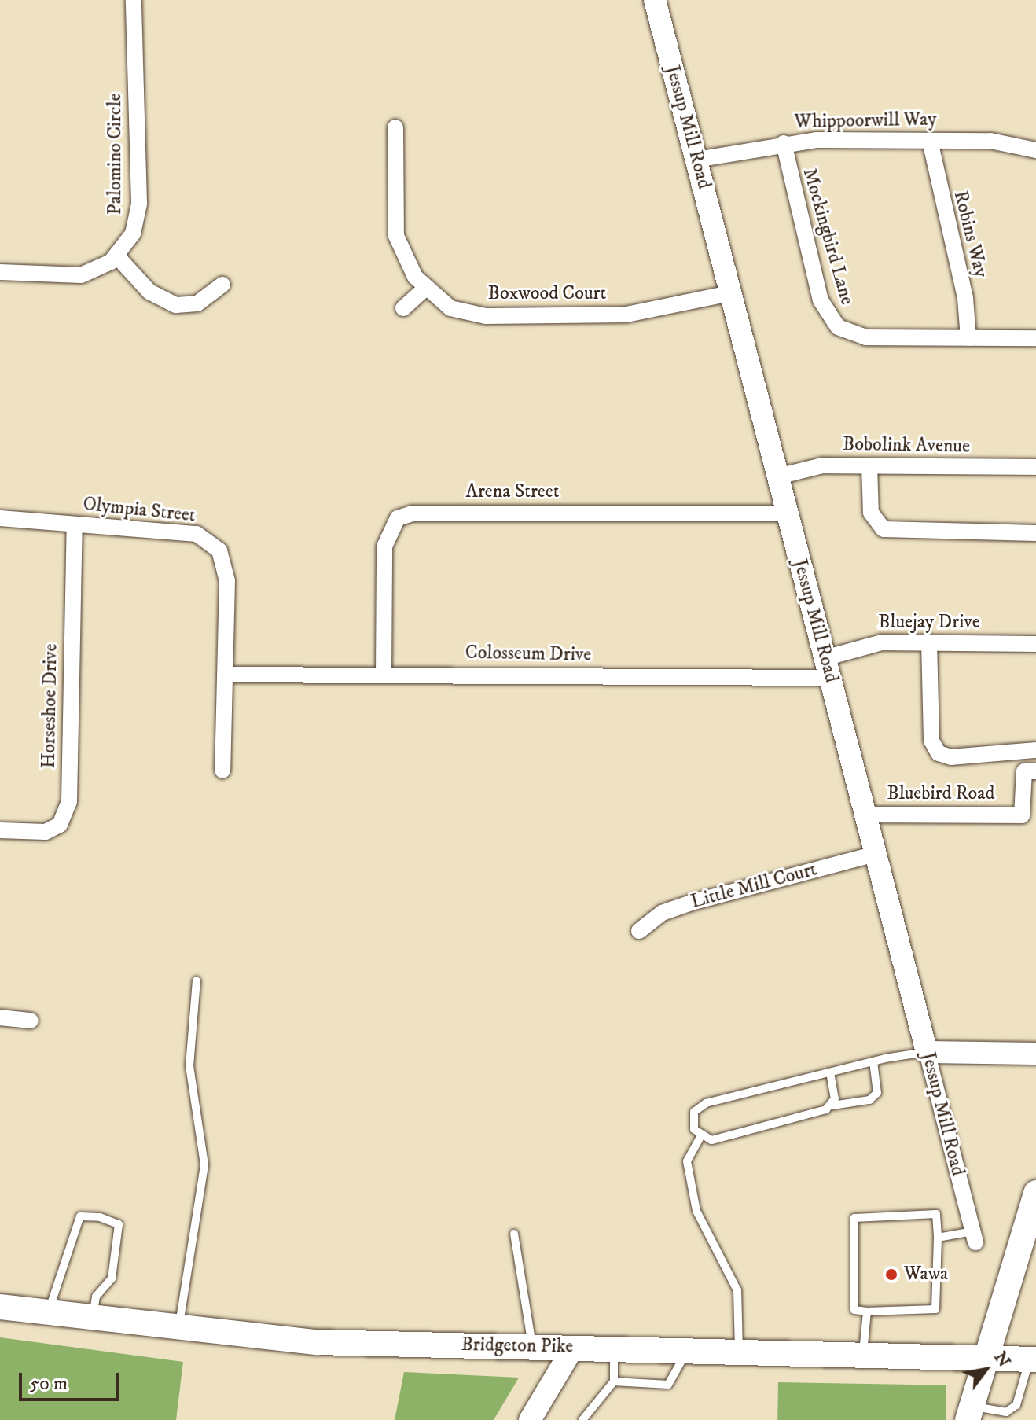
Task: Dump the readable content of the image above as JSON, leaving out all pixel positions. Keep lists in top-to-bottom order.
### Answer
{
  "streets": {
    "main road": ["Bridgeton Pike"],
    "street": [
      "Whippoorwill Way",
      "Jessup Mill Road",
      "Palomino Circle",
      "Robins Way",
      "Mockingbird Lane",
      "Boxwood Court",
      "Bobolink Avenue",
      "Arena Street",
      "Olympia Street",
      "Bluejay Drive",
      "Colosseum Drive",
      "Horseshoe Drive",
      "Bluebird Road",
      "Little Mill Court"
    ]
  },
  "crossings": [
    ["Whippoorwill Way", "Jessup Mill Road"],
    ["Whippoorwill Way", "Robins Way"],
    ["Whippoorwill Way", "Mockingbird Lane"],
    ["Jessup Mill Road", "Boxwood Court"],
    ["Jessup Mill Road", "Bobolink Avenue"],
    ["Jessup Mill Road", "Arena Street"],
    ["Jessup Mill Road", "Bluejay Drive"],
    ["Jessup Mill Road", "Colosseum Drive"],
    ["Jessup Mill Road", "Bluebird Road"],
    ["Jessup Mill Road", "Little Mill Court"],
    ["Robins Way", "Mockingbird Lane"],
    ["Arena Street", "Colosseum Drive"],
    ["Olympia Street", "Colosseum Drive"],
    ["Olympia Street", "Horseshoe Drive"],
    ["Bluejay Drive", "Colosseum Drive"]
  ],
  "places": ["Wawa"],
  "scale_bar": "50 m",
  "north": "top right"
}
